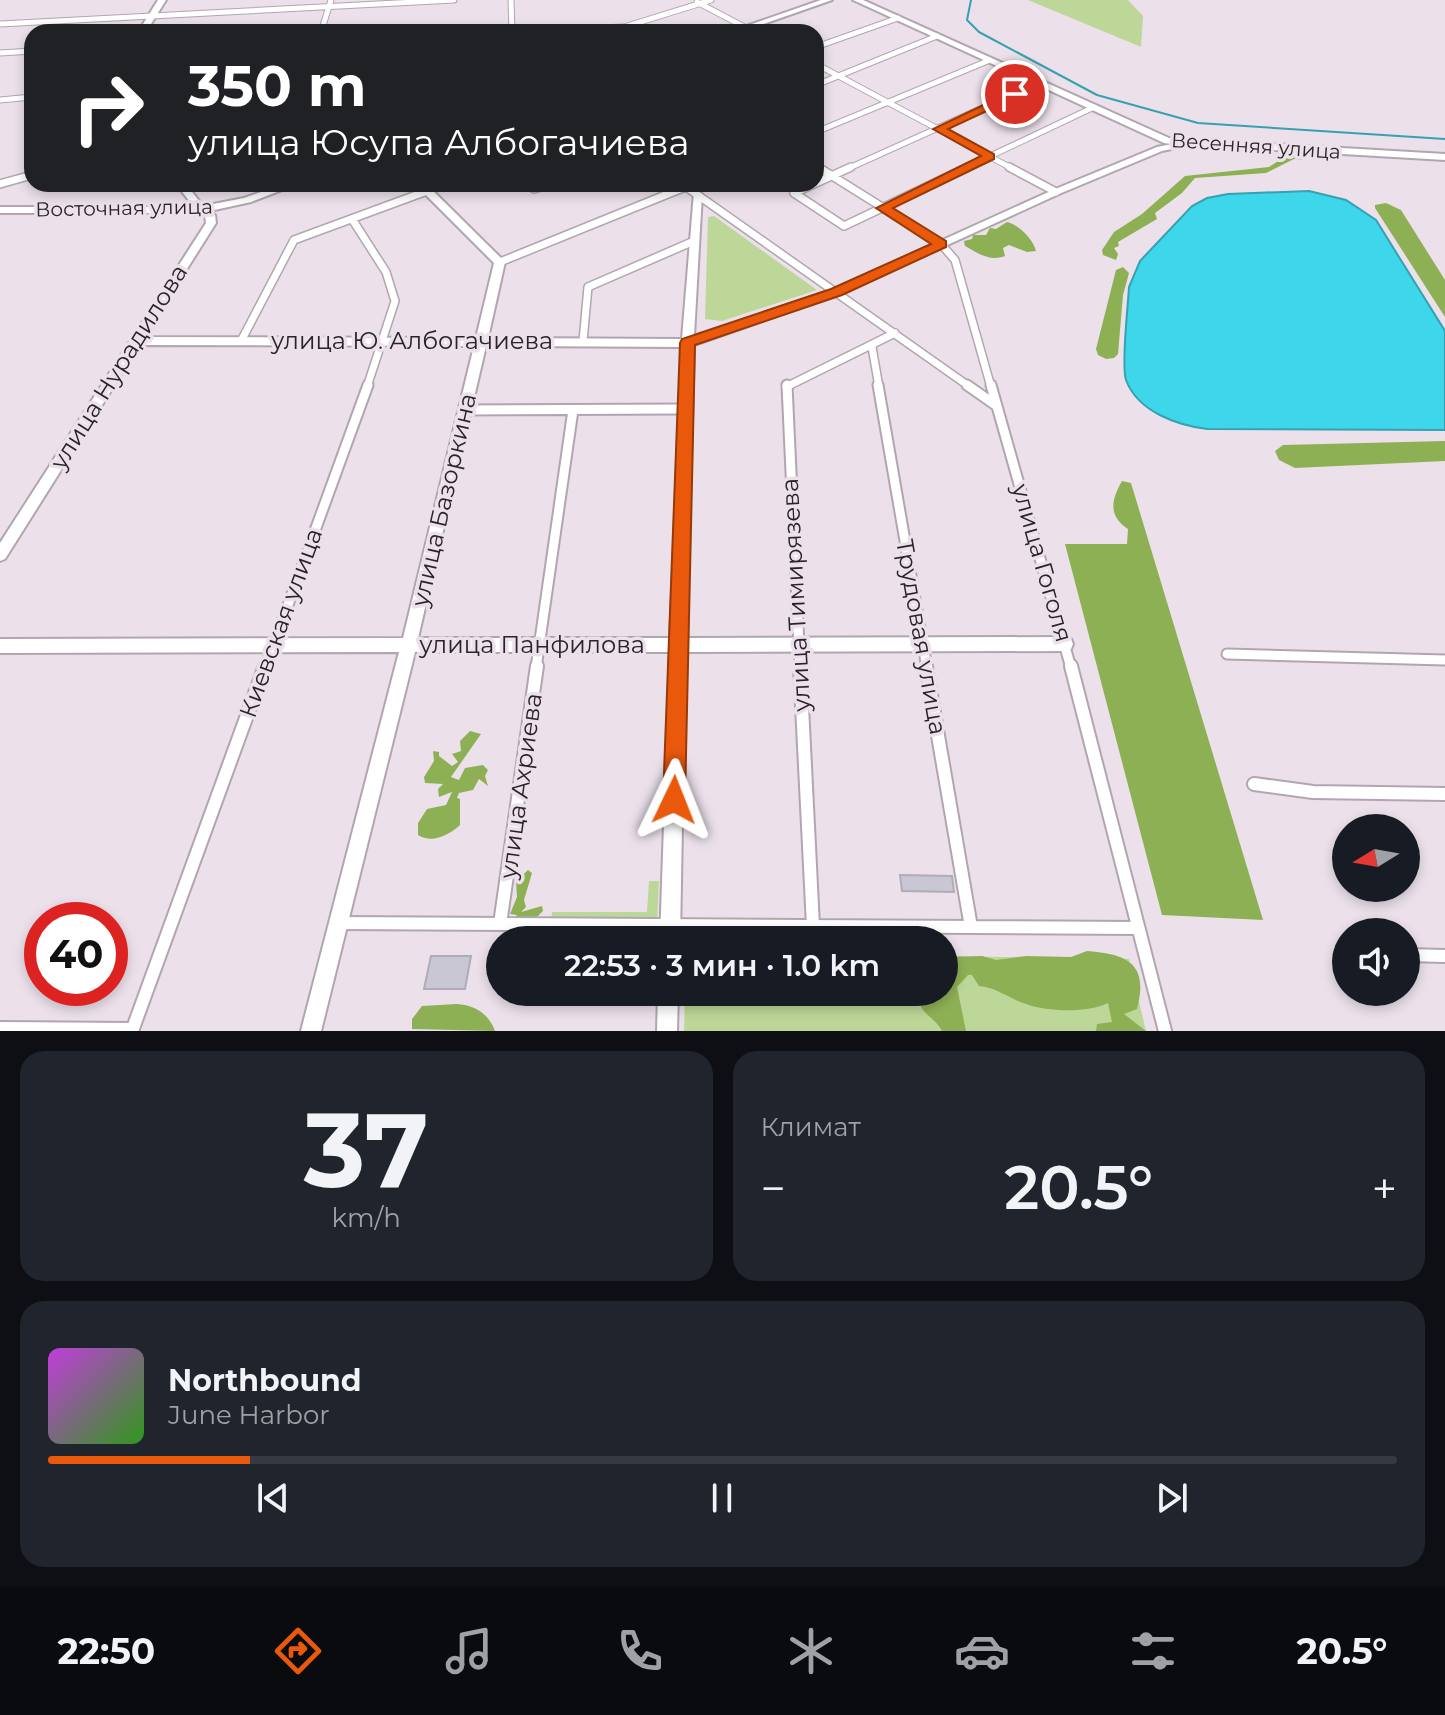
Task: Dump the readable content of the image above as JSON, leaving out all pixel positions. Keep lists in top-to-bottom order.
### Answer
{
  "streets": {
    "street": [
      "Весенняя улица",
      "Восточная улица",
      "улица Ю. Албогачиева",
      "улица Нурадилова",
      "улица Базоркина",
      "улица Гоголя",
      "улица Тимирязева",
      "Киевская улица",
      "Трудовая улица",
      "улица Панфилова",
      "улица Ахриева"
    ]
  },
  "crossings": [
    ["Весенняя улица", "улица Ю. Албогачиева"],
    ["Восточная улица", "улица Нурадилова"],
    ["улица Ю. Албогачиева", "улица Нурадилова"],
    ["улица Ю. Албогачиева", "улица Базоркина"],
    ["улица Ю. Албогачиева", "улица Гоголя"],
    ["улица Ю. Албогачиева", "Киевская улица"],
    ["улица Базоркина", "улица Панфилова"],
    ["улица Гоголя", "улица Панфилова"],
    ["улица Тимирязева", "Трудовая улица"],
    ["улица Тимирязева", "улица Панфилова"],
    ["Киевская улица", "улица Панфилова"],
    ["Трудовая улица", "улица Панфилова"],
    ["улица Панфилова", "улица Ахриева"]
  ],
  "north": "left",
  "page": {
    "turn": ["350 m", "улица Юсупа Албогачиева"],
    "limit": "40",
    "trip": "22:53 · 3 мин · 1.0 km",
    "tile": [
      ["37", "km/h"],
      "Климат"
    ],
    "heat": ["−", "20.5°", "+"],
    "song": ["Northbound", "June Harbor"],
    "tabs": ["22:50", "20.5°"]
  }
}
